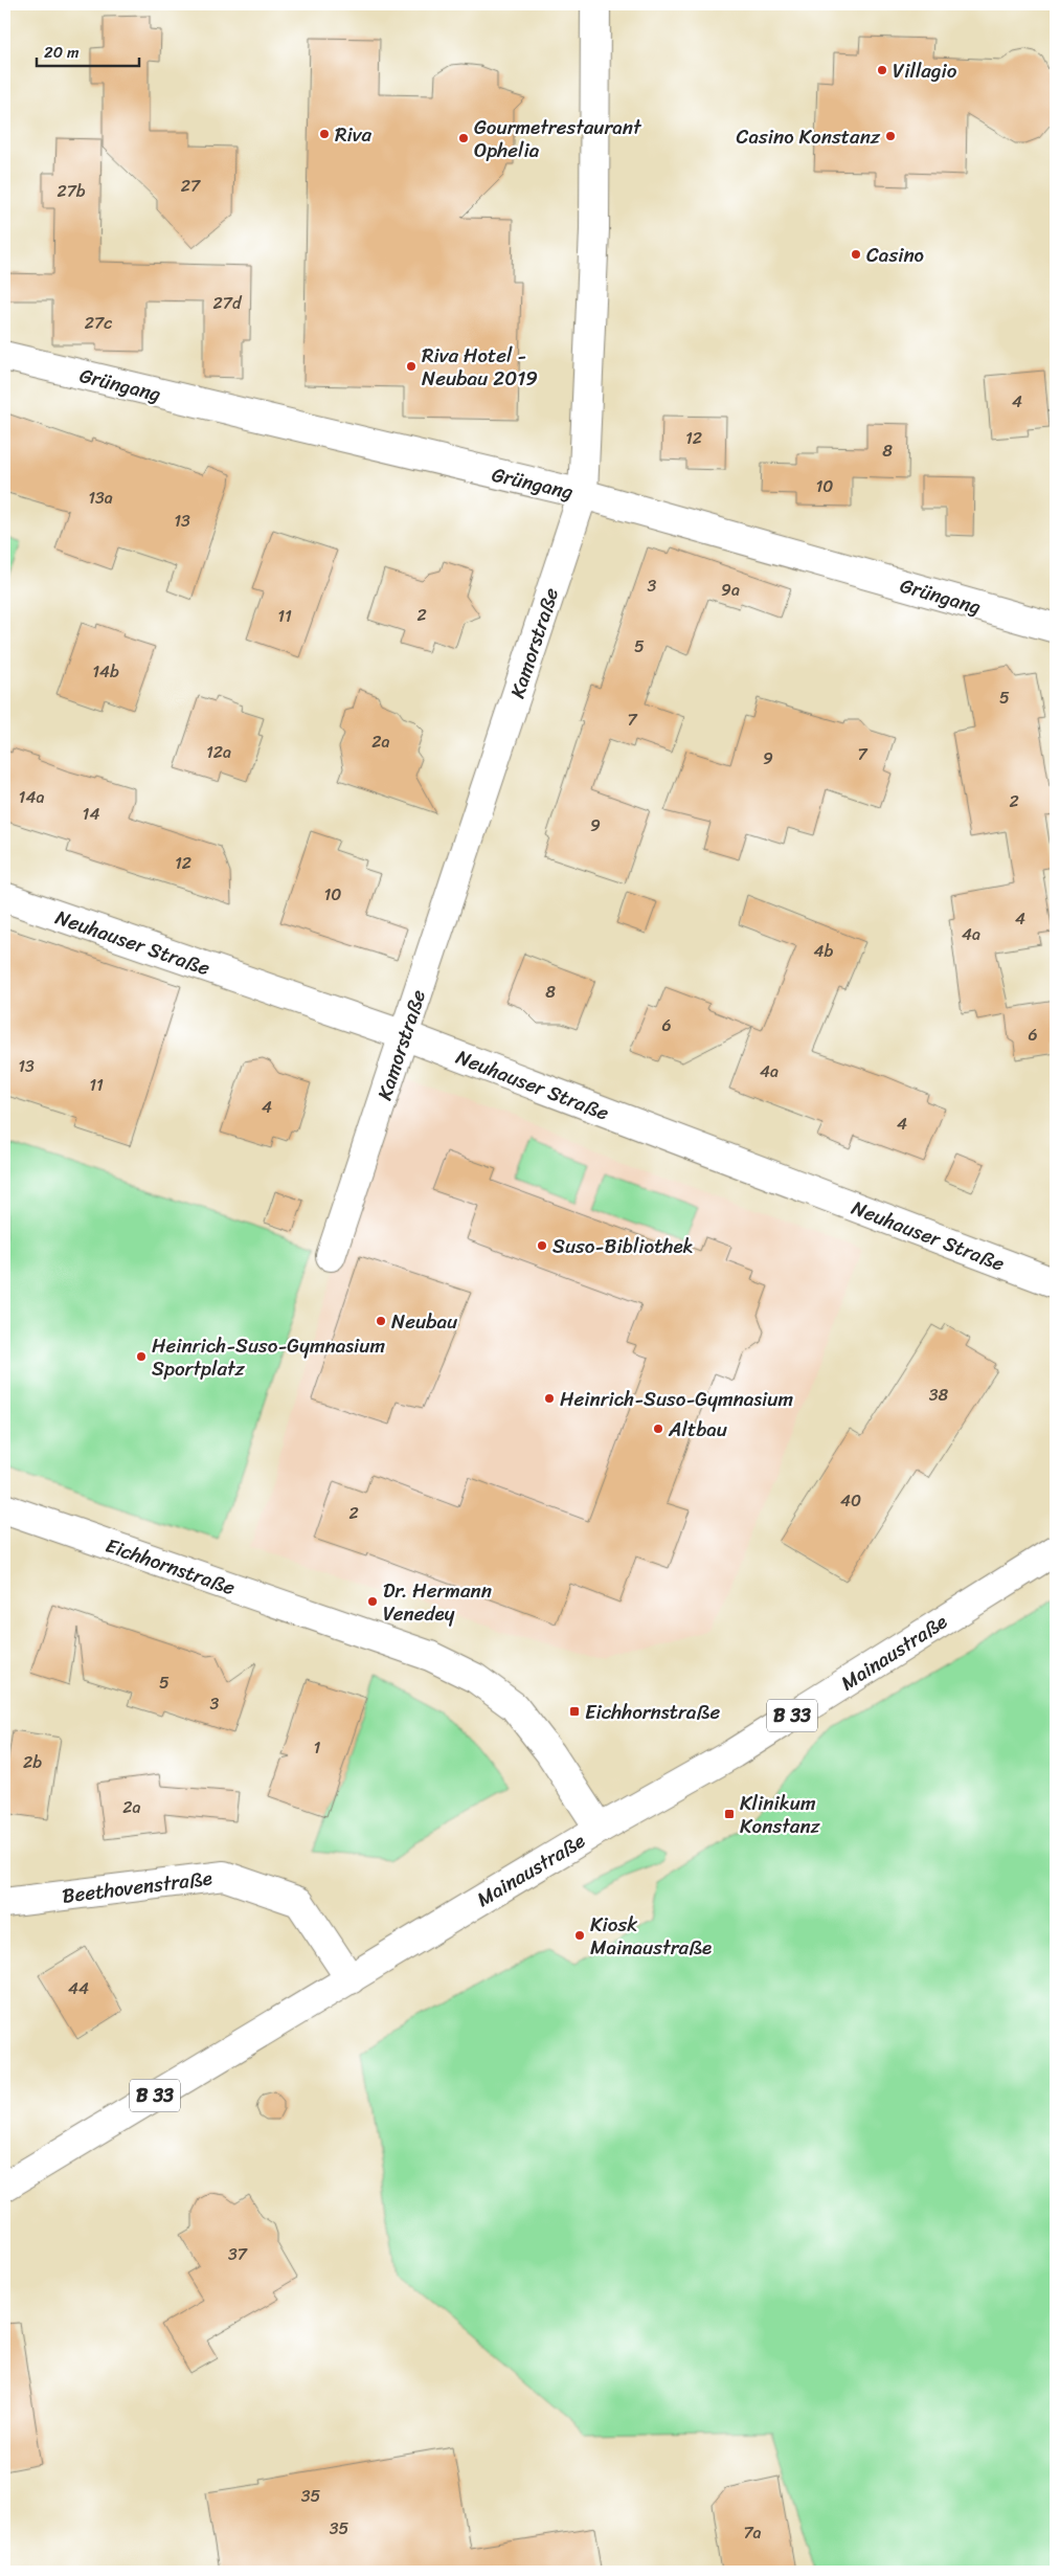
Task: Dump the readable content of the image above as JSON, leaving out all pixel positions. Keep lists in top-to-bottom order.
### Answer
{
  "streets": {
    "street": [
      "Grüngang",
      "Kamorstraße",
      "Neuhauser Straße",
      "Eichhornstraße",
      "Mainaustraße",
      "B 33",
      "Beethovenstraße"
    ]
  },
  "crossings": [
    ["Grüngang", "Kamorstraße"],
    ["Kamorstraße", "Neuhauser Straße"],
    ["Eichhornstraße", "Mainaustraße"],
    ["Mainaustraße", "Beethovenstraße"]
  ],
  "places": {
    "other": [
      "Villagio",
      "Riva",
      "Casino Konstanz",
      "Gourmetrestaurant Ophelia",
      "Casino",
      "Riva Hotel - Neubau 2019",
      "Suso-Bibliothek",
      "Neubau",
      "Heinrich-Suso-Gymnasium Sportplatz",
      "Heinrich-Suso-Gymnasium",
      "Altbau",
      "Dr. Hermann Venedey",
      "Kiosk Mainaustraße"
    ],
    "transit": ["Eichhornstraße", "Klinikum Konstanz"]
  },
  "house_numbers": [
    "27",
    "27b",
    "27d",
    "27c",
    "4",
    "12",
    "8",
    "10",
    "13a",
    "13",
    "3",
    "9a",
    "2",
    "11",
    "5",
    "14b",
    "5",
    "7",
    "2a",
    "12a",
    "7",
    "9",
    "14a",
    "2",
    "14",
    "9",
    "12",
    "10",
    "4",
    "4a",
    "4b",
    "8",
    "6",
    "6",
    "13",
    "4a",
    "11",
    "4",
    "4",
    "38",
    "40",
    "2",
    "5",
    "3",
    "1",
    "2b",
    "2a",
    "44",
    "37",
    "35",
    "35",
    "7a"
  ],
  "scale_bar": "20 m"
}
